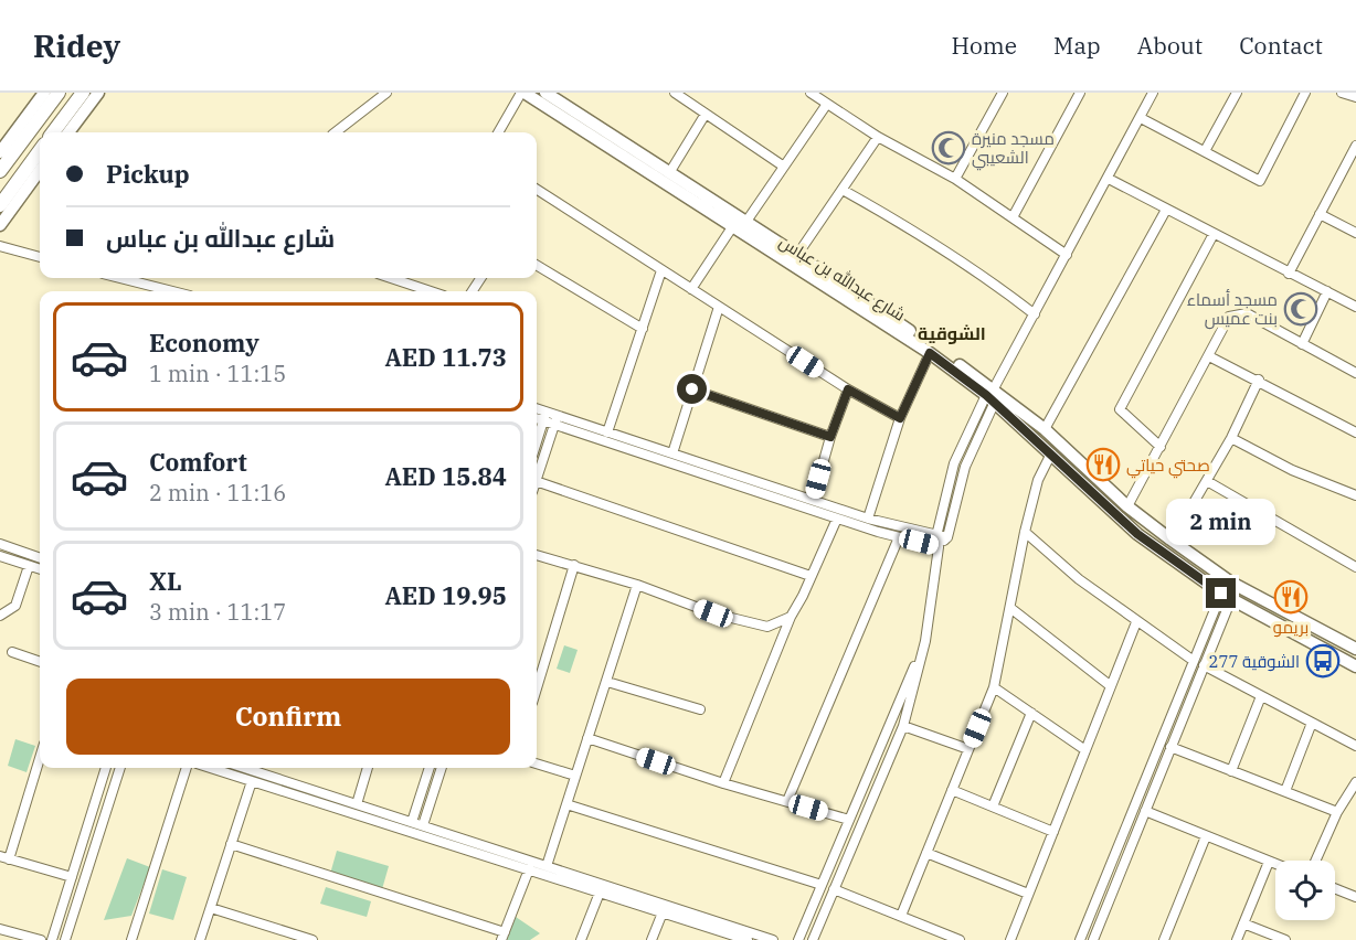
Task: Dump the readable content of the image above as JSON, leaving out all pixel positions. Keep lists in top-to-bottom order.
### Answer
{
  "streets": {
    "main road": ["شارع عبدالله بن عباس"]
  },
  "districts": ["الشوقية"],
  "places": {
    "mosque": ["مسجد منيرة الشعيبي", "مسجد أسماء بنت عميس"],
    "restaurant": ["صحتي حياتي", "بريمو"],
    "bus stop": ["الشوقية 277"]
  },
  "page": {
    "header": "Ridey",
    "nav": [
      "Home",
      "Map",
      "About",
      "Contact"
    ],
    "banner": ["Pickup", "شارع عبدالله بن عباس"],
    "list": [
      {
        "name": "Economy",
        "note": "1 min · 11:15",
        "value": "AED 11.73"
      },
      {
        "name": "Comfort",
        "note": "2 min · 11:16",
        "value": "AED 15.84"
      },
      {
        "name": "XL",
        "note": "3 min · 11:17",
        "value": "AED 19.95"
      }
    ],
    "bubble": "2 min",
    "buttons": "Confirm"
  }
}
